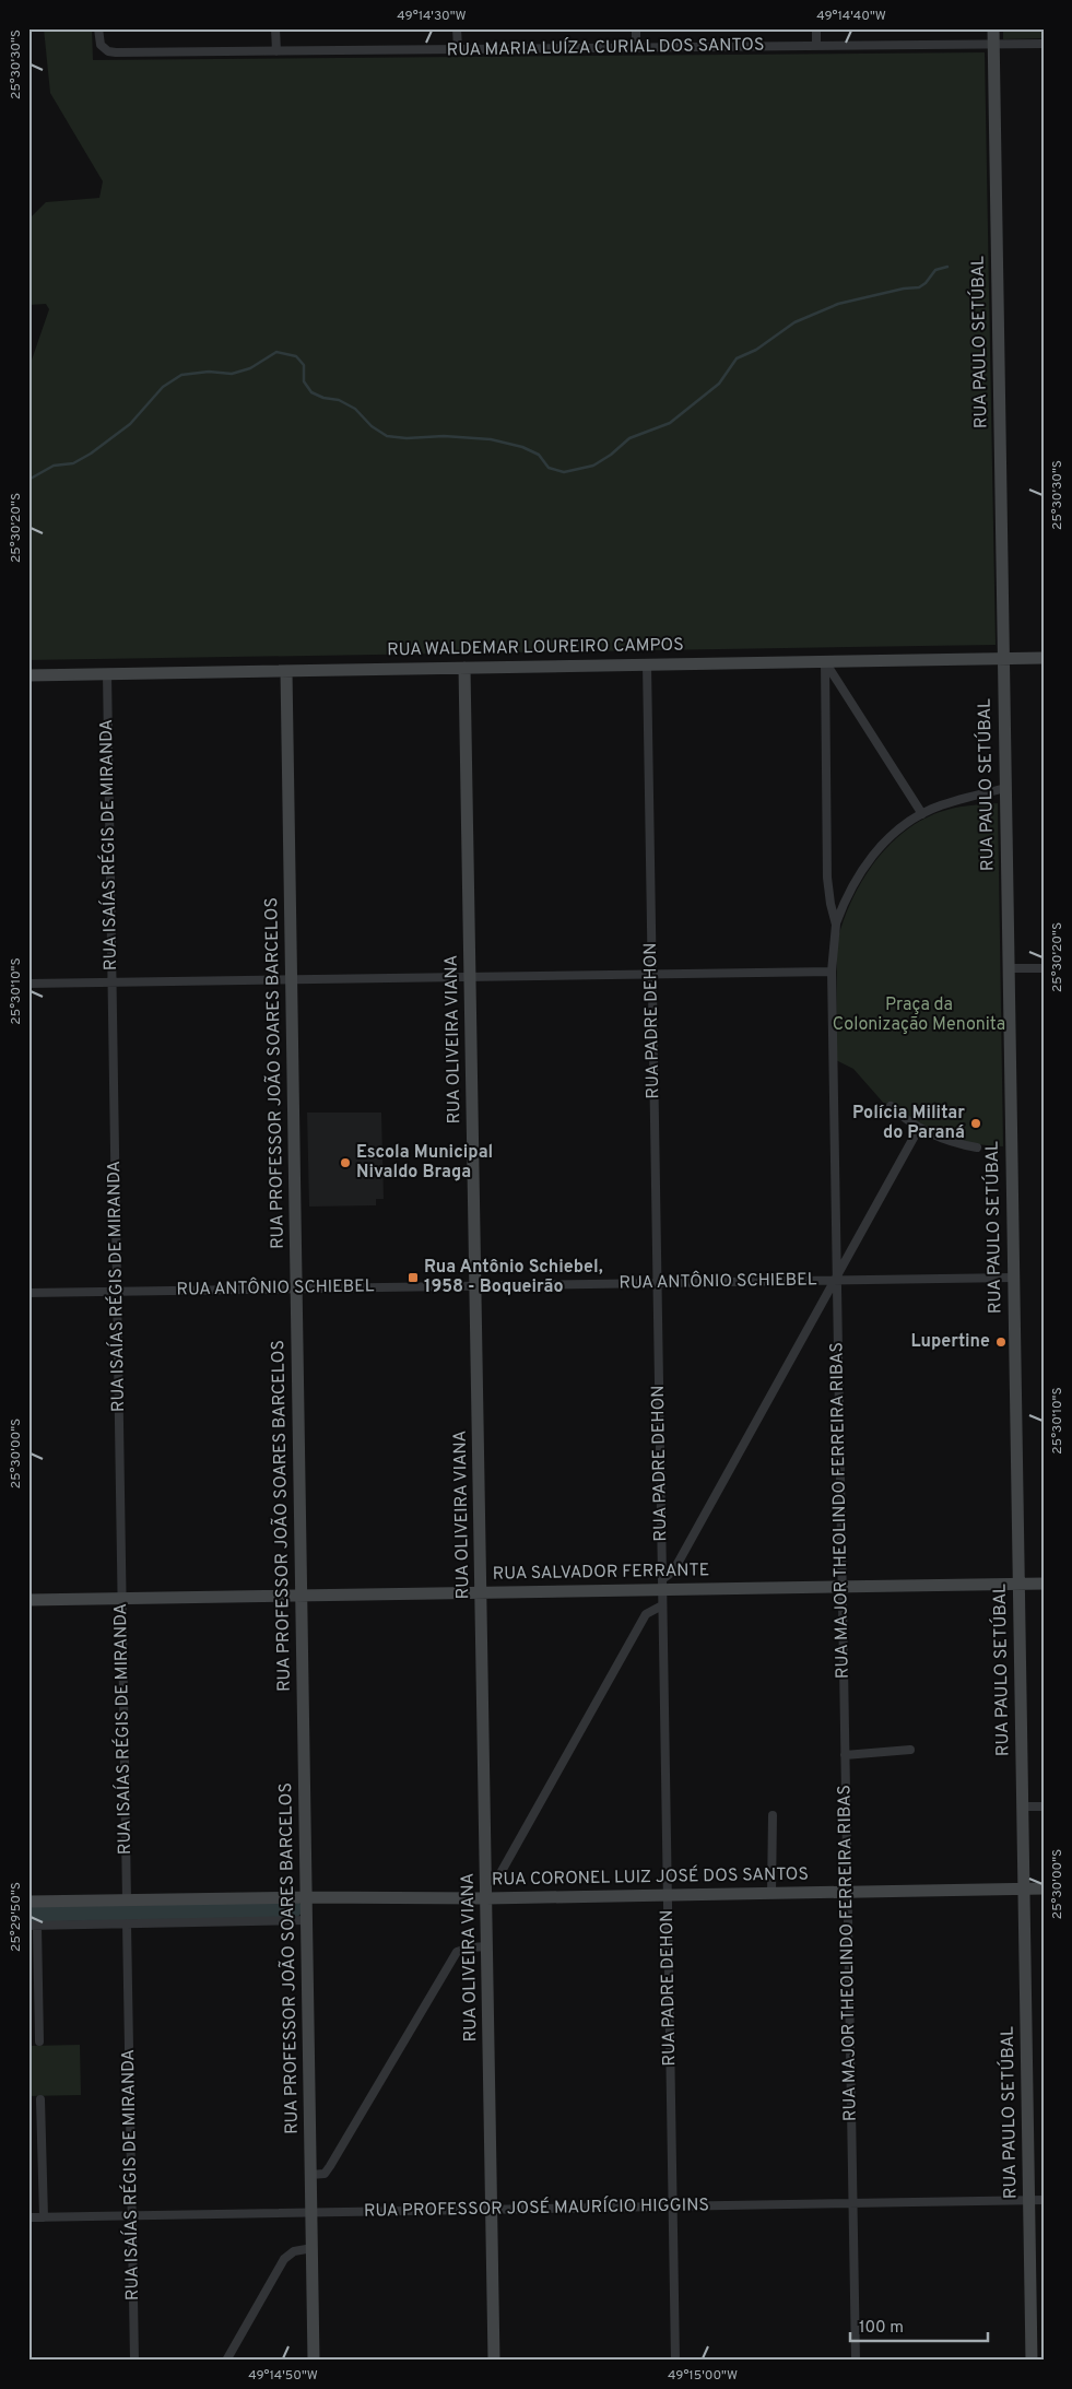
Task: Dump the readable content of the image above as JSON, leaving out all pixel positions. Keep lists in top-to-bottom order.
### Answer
{
  "streets": {
    "main road": [
      "RUA PAULO SETÚBAL",
      "RUA WALDEMAR LOUREIRO CAMPOS",
      "RUA OLIVEIRA VIANA",
      "RUA PROFESSOR JOÃO SOARES BARCELOS",
      "RUA SALVADOR FERRANTE",
      "RUA CORONEL LUIZ JOSÉ DOS SANTOS"
    ],
    "street": [
      "RUA MARIA LUÍZA CURIAL DOS SANTOS",
      "RUA ISAÍAS RÉGIS DE MIRANDA",
      "RUA PADRE DEHON",
      "RUA ANTÔNIO SCHIEBEL",
      "RUA MAJOR THEOLINDO FERREIRA RIBAS",
      "RUA PROFESSOR JOSÉ MAURÍCIO HIGGINS"
    ]
  },
  "crossings": [
    ["RUA MARIA LUÍZA CURIAL DOS SANTOS", "RUA PAULO SETÚBAL"],
    ["RUA PAULO SETÚBAL", "RUA WALDEMAR LOUREIRO CAMPOS"],
    ["RUA PAULO SETÚBAL", "RUA ANTÔNIO SCHIEBEL"],
    ["RUA PAULO SETÚBAL", "RUA SALVADOR FERRANTE"],
    ["RUA PAULO SETÚBAL", "RUA CORONEL LUIZ JOSÉ DOS SANTOS"],
    ["RUA PAULO SETÚBAL", "RUA PROFESSOR JOSÉ MAURÍCIO HIGGINS"],
    ["RUA WALDEMAR LOUREIRO CAMPOS", "RUA ISAÍAS RÉGIS DE MIRANDA"],
    ["RUA WALDEMAR LOUREIRO CAMPOS", "RUA PADRE DEHON"],
    ["RUA WALDEMAR LOUREIRO CAMPOS", "RUA OLIVEIRA VIANA"],
    ["RUA WALDEMAR LOUREIRO CAMPOS", "RUA PROFESSOR JOÃO SOARES BARCELOS"],
    ["RUA WALDEMAR LOUREIRO CAMPOS", "RUA MAJOR THEOLINDO FERREIRA RIBAS"],
    ["RUA ISAÍAS RÉGIS DE MIRANDA", "RUA ANTÔNIO SCHIEBEL"],
    ["RUA ISAÍAS RÉGIS DE MIRANDA", "RUA SALVADOR FERRANTE"],
    ["RUA ISAÍAS RÉGIS DE MIRANDA", "RUA CORONEL LUIZ JOSÉ DOS SANTOS"],
    ["RUA ISAÍAS RÉGIS DE MIRANDA", "RUA PROFESSOR JOSÉ MAURÍCIO HIGGINS"],
    ["RUA PADRE DEHON", "RUA ANTÔNIO SCHIEBEL"],
    ["RUA PADRE DEHON", "RUA SALVADOR FERRANTE"],
    ["RUA PADRE DEHON", "RUA CORONEL LUIZ JOSÉ DOS SANTOS"],
    ["RUA PADRE DEHON", "RUA PROFESSOR JOSÉ MAURÍCIO HIGGINS"],
    ["RUA OLIVEIRA VIANA", "RUA ANTÔNIO SCHIEBEL"],
    ["RUA OLIVEIRA VIANA", "RUA SALVADOR FERRANTE"],
    ["RUA OLIVEIRA VIANA", "RUA CORONEL LUIZ JOSÉ DOS SANTOS"],
    ["RUA OLIVEIRA VIANA", "RUA PROFESSOR JOSÉ MAURÍCIO HIGGINS"],
    ["RUA PROFESSOR JOÃO SOARES BARCELOS", "RUA ANTÔNIO SCHIEBEL"],
    ["RUA PROFESSOR JOÃO SOARES BARCELOS", "RUA SALVADOR FERRANTE"],
    ["RUA PROFESSOR JOÃO SOARES BARCELOS", "RUA CORONEL LUIZ JOSÉ DOS SANTOS"],
    ["RUA PROFESSOR JOÃO SOARES BARCELOS", "RUA PROFESSOR JOSÉ MAURÍCIO HIGGINS"],
    ["RUA ANTÔNIO SCHIEBEL", "RUA MAJOR THEOLINDO FERREIRA RIBAS"],
    ["RUA MAJOR THEOLINDO FERREIRA RIBAS", "RUA SALVADOR FERRANTE"],
    ["RUA MAJOR THEOLINDO FERREIRA RIBAS", "RUA CORONEL LUIZ JOSÉ DOS SANTOS"],
    ["RUA MAJOR THEOLINDO FERREIRA RIBAS", "RUA PROFESSOR JOSÉ MAURÍCIO HIGGINS"]
  ],
  "parks": ["Praça da Colonização Menonita"],
  "places": {
    "other": ["Polícia Militar do Paraná", "Escola Municipal Nivaldo Braga", "Lupertine"],
    "transit": ["Rua Antônio Schiebel, 1958 - Boqueirão"]
  },
  "scale_bar": "100 m",
  "coordinates": [
    "49°14'30\"W",
    "49°14'40\"W",
    "25°30'30\"S",
    "25°30'20\"S",
    "25°30'10\"S",
    "25°30'00\"S",
    "25°29'50\"S",
    "49°14'50\"W",
    "49°15'00\"W"
  ]
}
